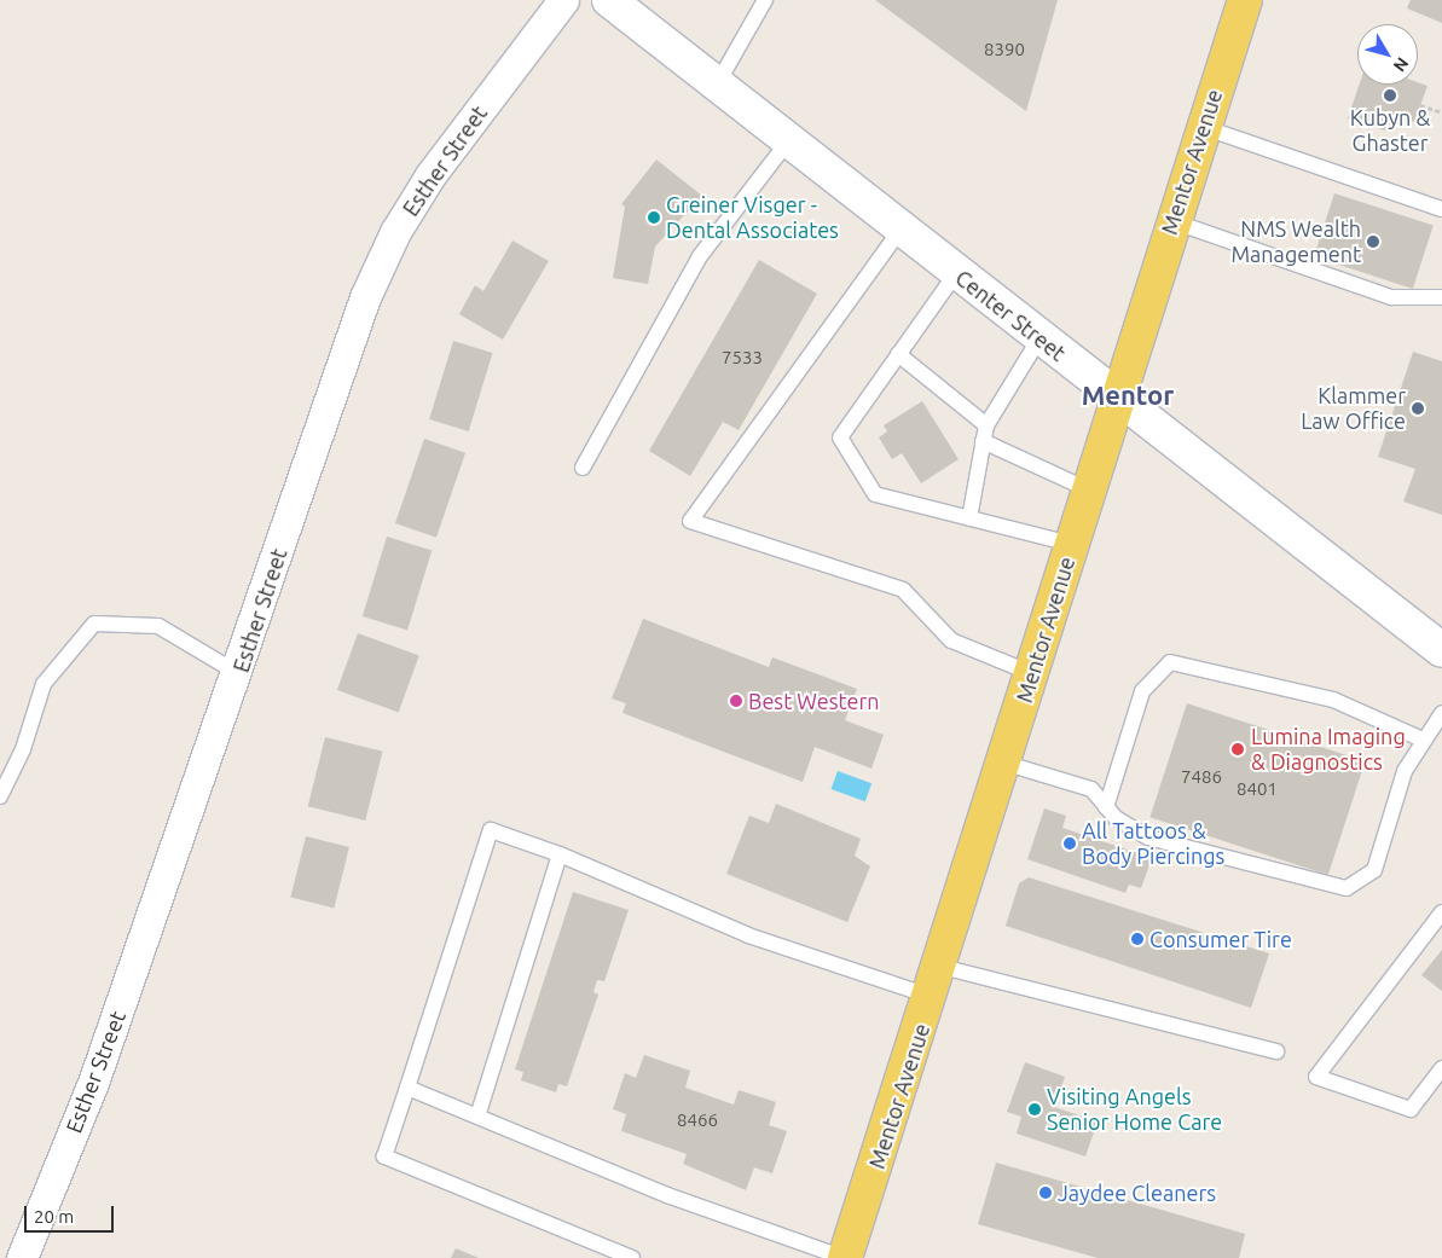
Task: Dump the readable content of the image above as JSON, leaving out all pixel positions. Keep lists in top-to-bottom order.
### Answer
{
  "streets": {
    "main road": ["Mentor Avenue", "Center Street"],
    "street": ["Esther Street"]
  },
  "crossings": [
    ["Mentor Avenue", "Center Street"]
  ],
  "districts": ["Mentor"],
  "places": [
    "Kubyn & Ghaster",
    "Greiner Visger - Dental Associates",
    "NMS Wealth Management",
    "Klammer Law Office",
    "Best Western",
    "Lumina Imaging & Diagnostics",
    "All Tattoos & Body Piercings",
    "Consumer Tire",
    "Visiting Angels Senior Home Care",
    "Jaydee Cleaners"
  ],
  "house_numbers": [
    "8390",
    "7533",
    "7486",
    "8401",
    "8466"
  ],
  "scale_bar": "20 m",
  "north": "bottom right"
}
